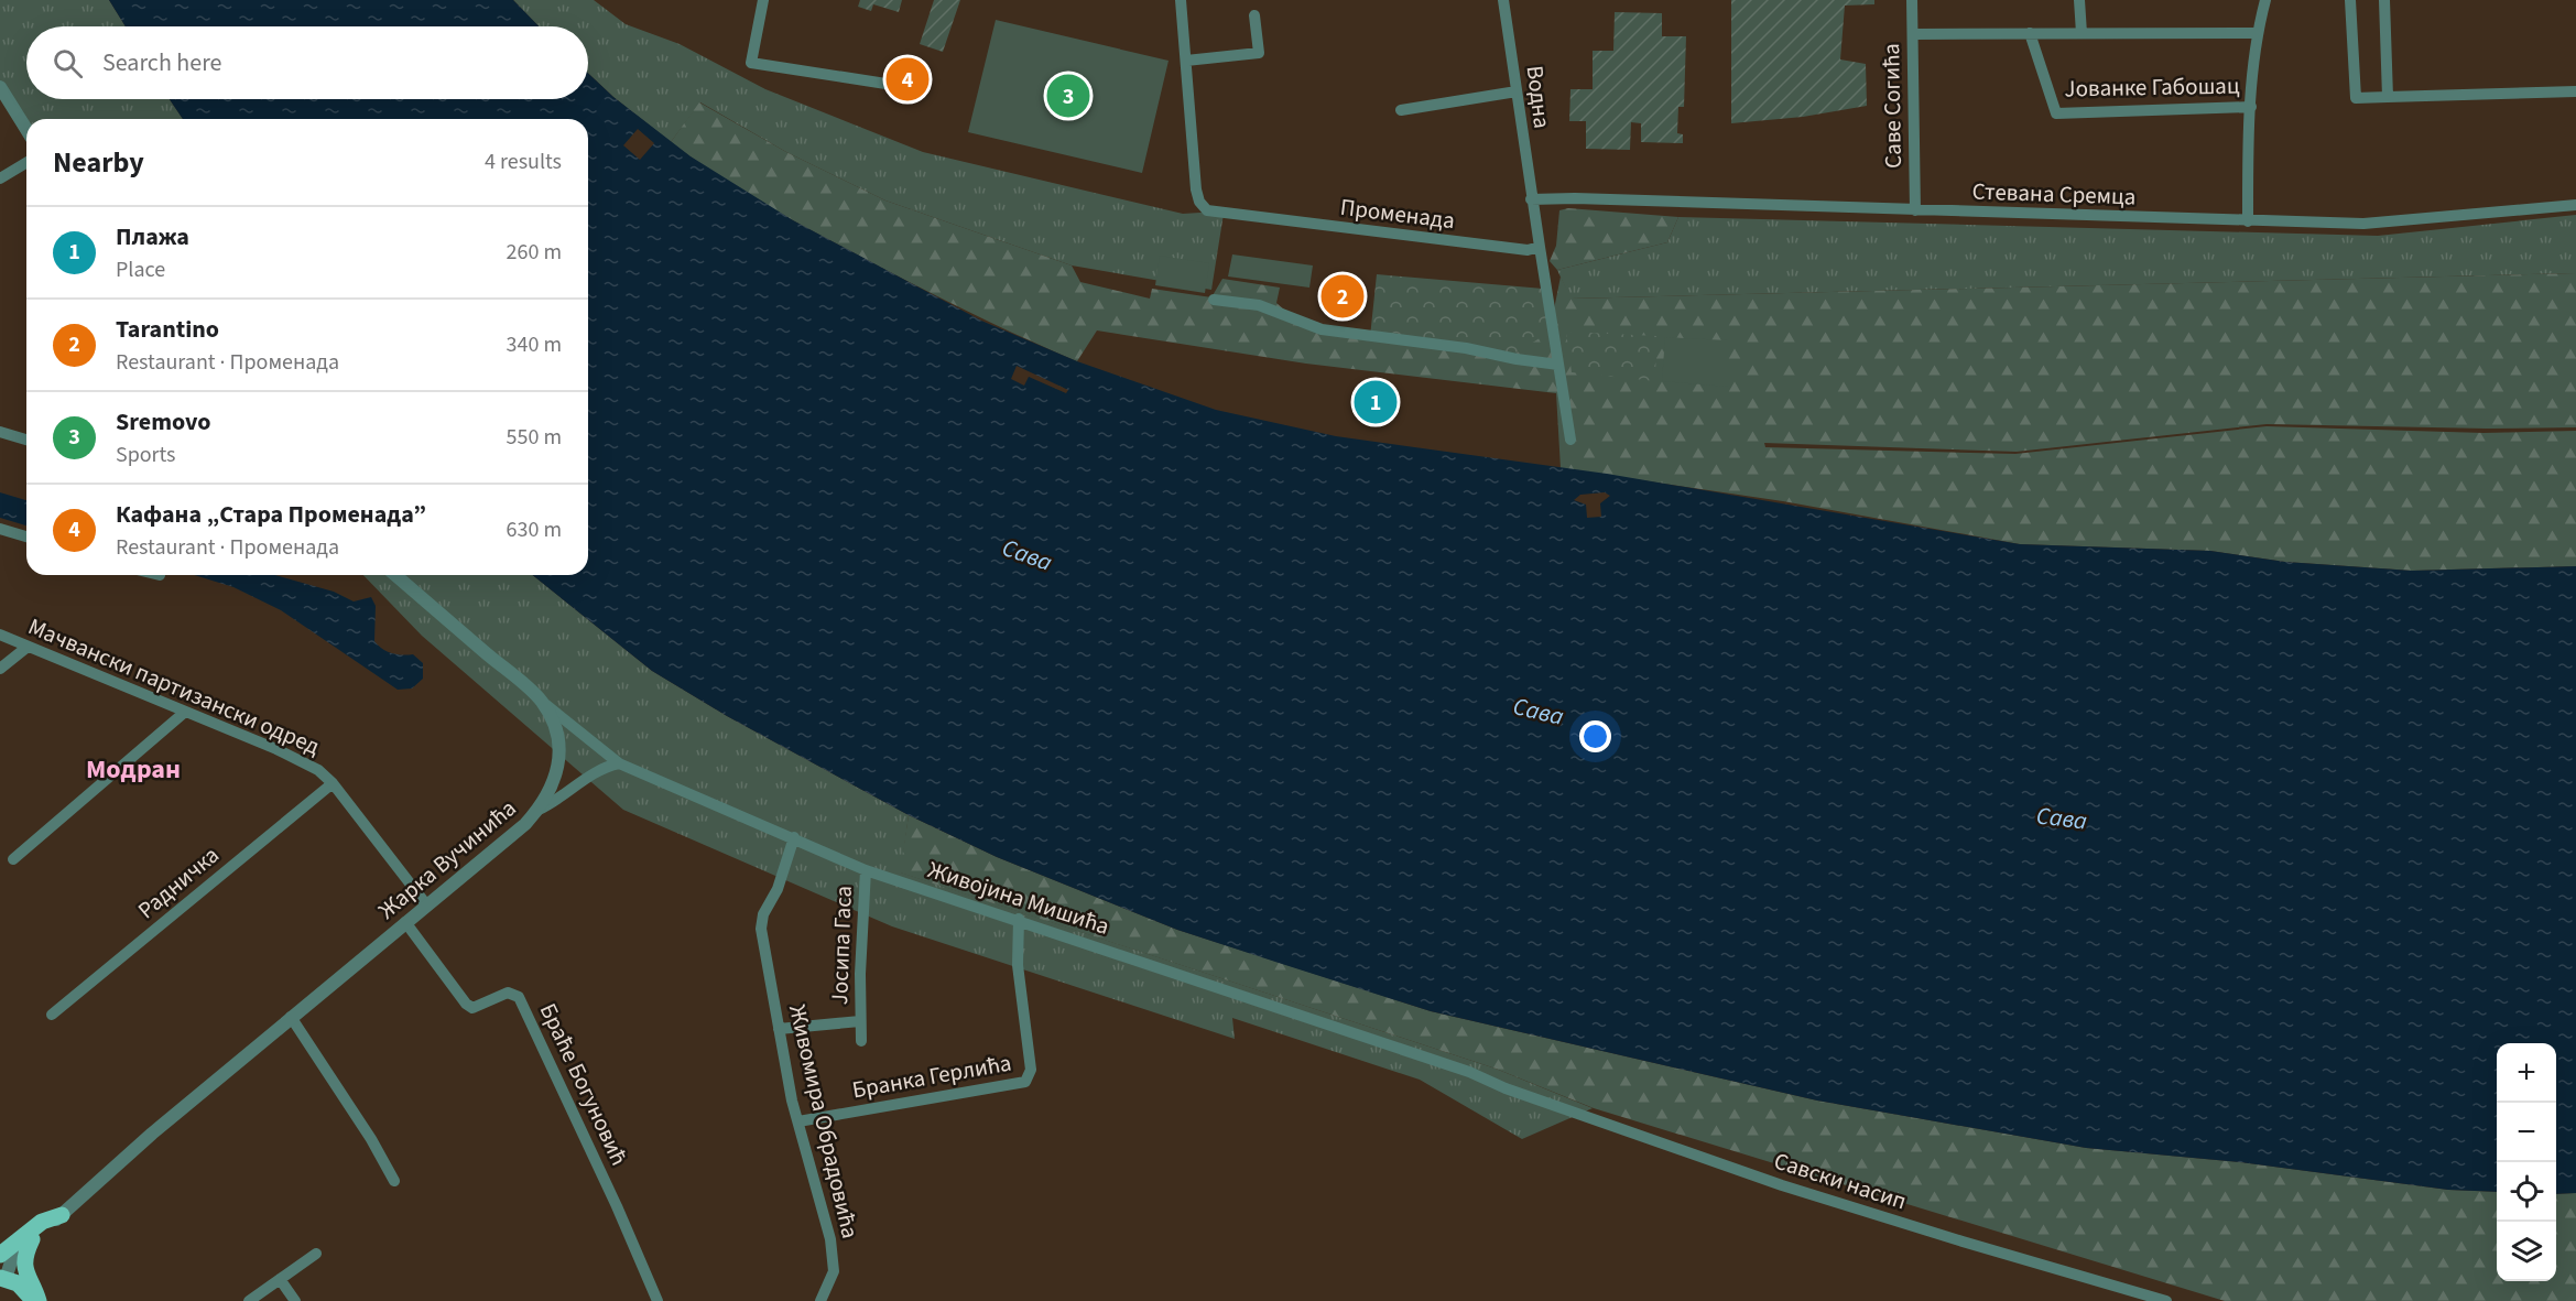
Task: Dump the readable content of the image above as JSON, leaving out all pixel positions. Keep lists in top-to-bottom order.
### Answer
{
  "streets": {
    "street": [
      "Јованке Габошац",
      "Водна",
      "Саве Согића",
      "Стевана Сремца",
      "Променада",
      "Мачвански партизански одред",
      "Жарка Вучинића",
      "Радничка",
      "Живојина Мишића",
      "Јосипа Гаса",
      "Бранка Герлића",
      "Браће Богуновић",
      "Живомира Обрадовића",
      "Савски насип"
    ]
  },
  "crossings": [
    ["Водна", "Стевана Сремца"],
    ["Саве Согића", "Стевана Сремца"],
    ["Мачвански партизански одред", "Жарка Вучинића"],
    ["Мачвански партизански одред", "Радничка"],
    ["Жарка Вучинића", "Живојина Мишића"],
    ["Жарка Вучинића", "Браће Богуновић"],
    ["Живојина Мишића", "Јосипа Гаса"],
    ["Живојина Мишића", "Бранка Герлића"],
    ["Живојина Мишића", "Живомира Обрадовића"],
    ["Живојина Мишића", "Савски насип"],
    ["Јосипа Гаса", "Живомира Обрадовића"],
    ["Бранка Герлића", "Живомира Обрадовића"]
  ],
  "districts": ["Модран"],
  "water": ["Сава"],
  "page": {
    "search": "Search here",
    "pins": [
      "4",
      "3",
      "2",
      "1"
    ],
    "heading": ["Nearby", "4 results"],
    "list": [
      {
        "mark": "1",
        "name": "Плажа",
        "note": "Place",
        "value": "260 m"
      },
      {
        "mark": "2",
        "name": "Tarantino",
        "note": "Restaurant · Променада",
        "value": "340 m"
      },
      {
        "mark": "3",
        "name": "Sremovo",
        "note": "Sports",
        "value": "550 m"
      },
      {
        "mark": "4",
        "name": "Кафана „Стара Променада”",
        "note": "Restaurant · Променада",
        "value": "630 m"
      }
    ],
    "map_buttons": ["+", "−"]
  }
}
